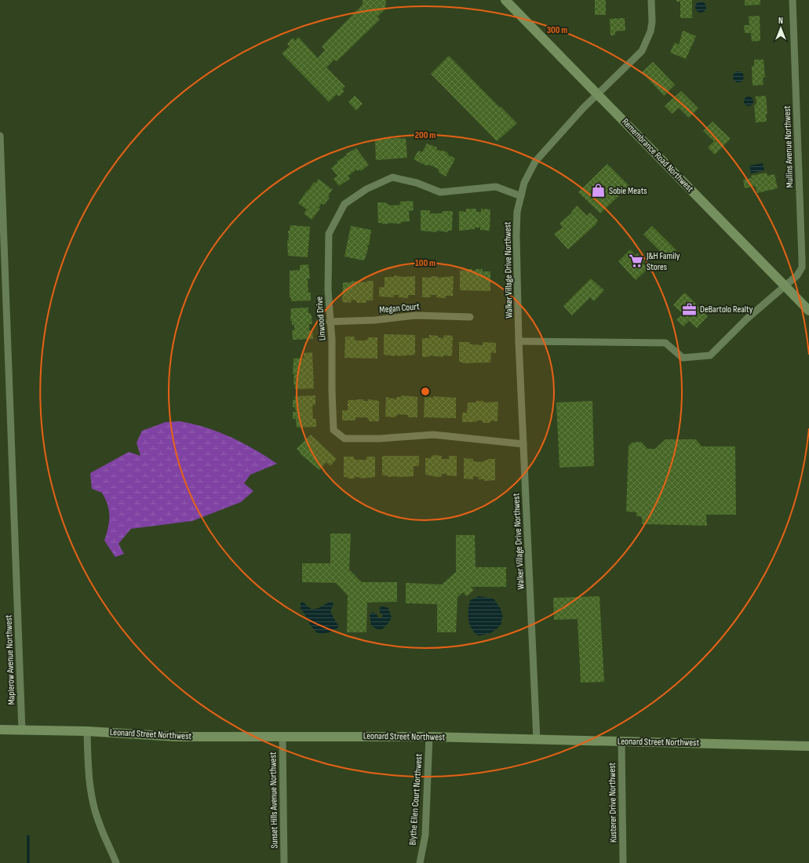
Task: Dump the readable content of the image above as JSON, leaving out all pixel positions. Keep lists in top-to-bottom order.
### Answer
{
  "streets": {
    "main road": ["Remembrance Road Northwest", "Leonard Street Northwest"],
    "street": [
      "Mullins Avenue Northwest",
      "Walker Village Drive Northwest",
      "Megan Court",
      "Linwood Drive",
      "Maplerow Avenue Northwest",
      "Blythe Ellen Court Northwest",
      "Sunset Hills Avenue Northwest",
      "Kusterer Drive Northwest"
    ]
  },
  "crossings": [
    ["Mullins Avenue Northwest", "Remembrance Road Northwest"],
    ["Remembrance Road Northwest", "Walker Village Drive Northwest"],
    ["Walker Village Drive Northwest", "Linwood Drive"],
    ["Walker Village Drive Northwest", "Leonard Street Northwest"],
    ["Megan Court", "Linwood Drive"],
    ["Maplerow Avenue Northwest", "Leonard Street Northwest"],
    ["Leonard Street Northwest", "Blythe Ellen Court Northwest"],
    ["Leonard Street Northwest", "Sunset Hills Avenue Northwest"],
    ["Leonard Street Northwest", "Kusterer Drive Northwest"]
  ],
  "places": {
    "shop": ["Sobie Meats"],
    "supermarket": ["J&H Family Stores"],
    "office": ["DeBartolo Realty"]
  },
  "north": "top",
  "rings": ["300 m", "200 m", "100 m"]
}
